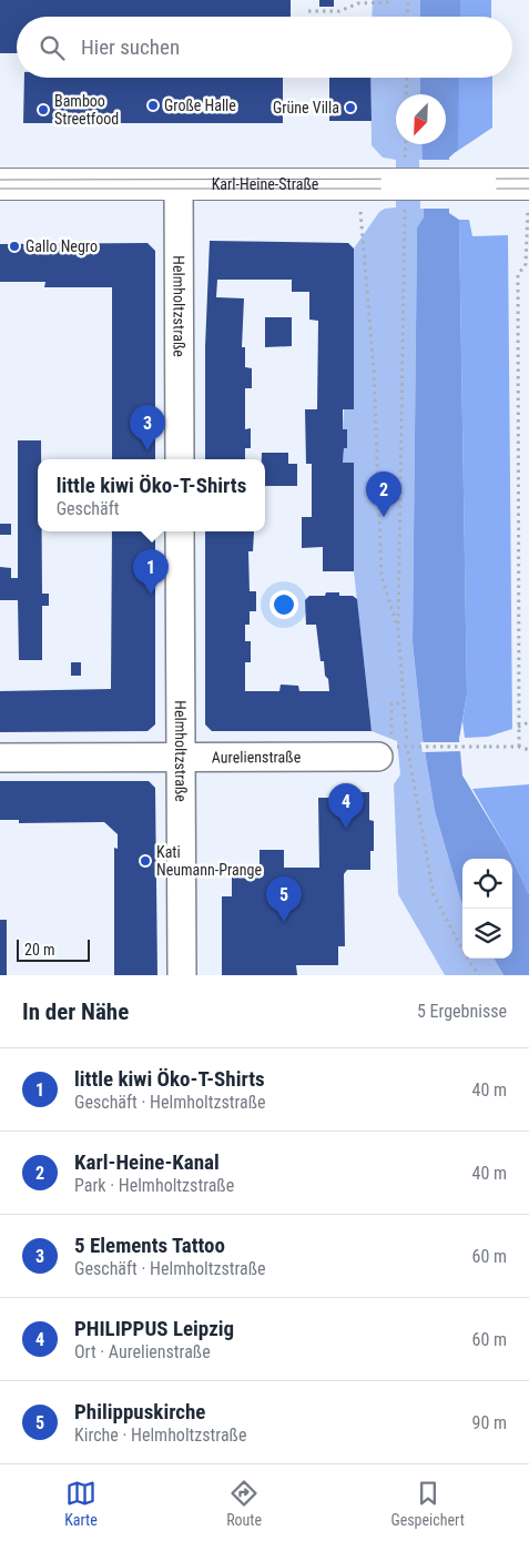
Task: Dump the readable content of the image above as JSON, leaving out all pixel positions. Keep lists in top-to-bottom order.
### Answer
{
  "streets": {
    "street": ["Karl-Heine-Straße", "Helmholtzstraße", "Aurelienstraße"]
  },
  "crossings": [
    ["Karl-Heine-Straße", "Helmholtzstraße"],
    ["Helmholtzstraße", "Aurelienstraße"]
  ],
  "places": [
    "Große Halle",
    "Grüne Villa",
    "Bamboo Streetfood",
    "Gallo Negro",
    "Kati Neumann-Prange"
  ],
  "scale_bar": "20 m",
  "north": "bottom left",
  "page": {
    "search": "Hier suchen",
    "pins": [
      "3",
      "2",
      "1",
      "4",
      "5"
    ],
    "popup": ["little kiwi Öko-T-Shirts", "Geschäft"],
    "scale": "20 m",
    "heading": ["In der Nähe", "5 Ergebnisse"],
    "list": [
      {
        "mark": "1",
        "name": "little kiwi Öko-T-Shirts",
        "note": "Geschäft · Helmholtzstraße",
        "value": "40 m"
      },
      {
        "mark": "2",
        "name": "Karl-Heine-Kanal",
        "note": "Park · Helmholtzstraße",
        "value": "40 m"
      },
      {
        "mark": "3",
        "name": "5 Elements Tattoo",
        "note": "Geschäft · Helmholtzstraße",
        "value": "60 m"
      },
      {
        "mark": "4",
        "name": "PHILIPPUS Leipzig",
        "note": "Ort · Aurelienstraße",
        "value": "60 m"
      },
      {
        "mark": "5",
        "name": "Philippuskirche",
        "note": "Kirche · Helmholtzstraße",
        "value": "90 m"
      }
    ],
    "nav": ["Karte", "Route", "Gespeichert"]
  }
}
